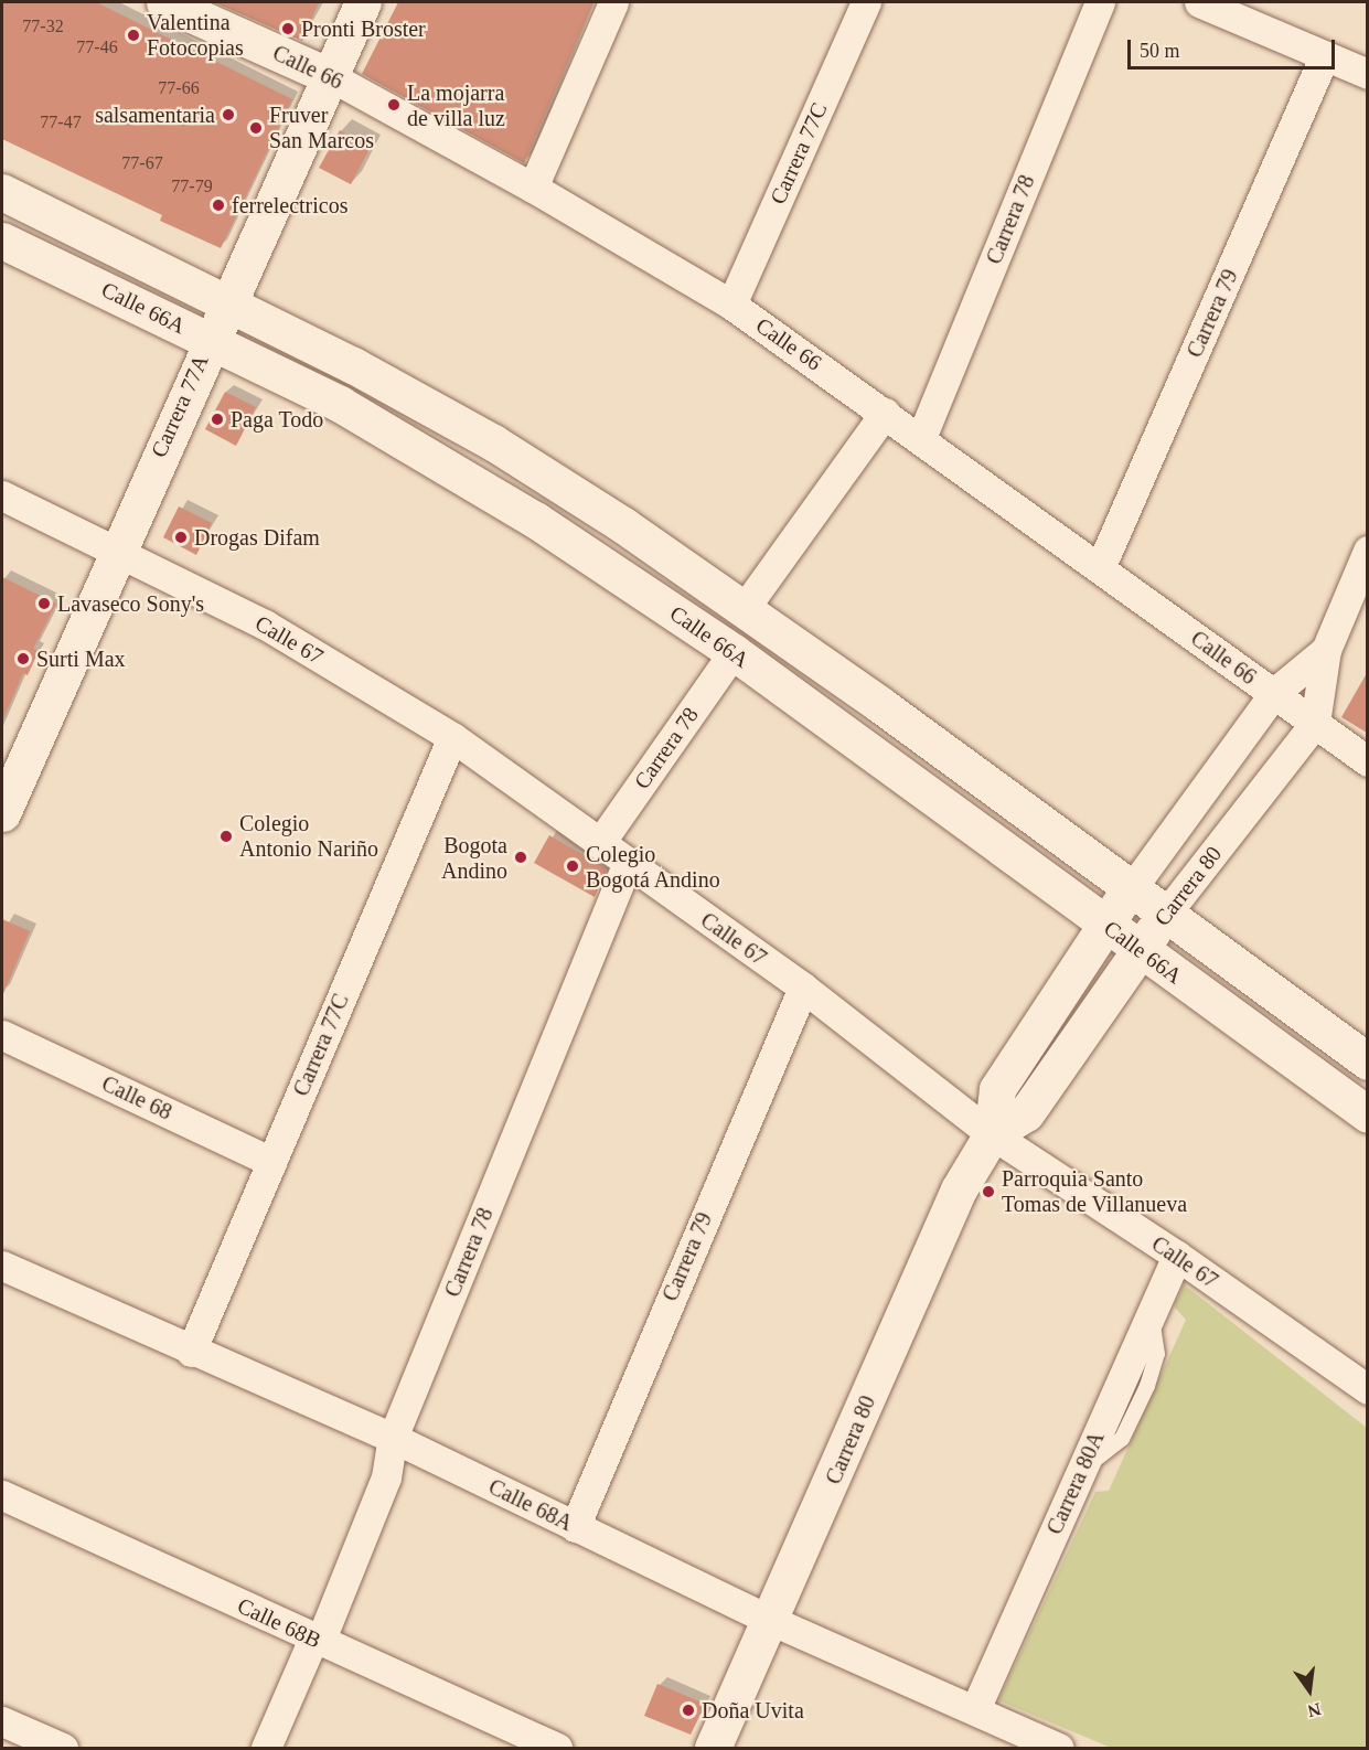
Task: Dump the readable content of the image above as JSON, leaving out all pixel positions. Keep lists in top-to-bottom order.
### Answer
{
  "streets": {
    "street": [
      "Calle 66",
      "Carrera 77C",
      "Carrera 78",
      "Calle 66A",
      "Carrera 79",
      "Carrera 77A",
      "Calle 67",
      "Carrera 80",
      "Calle 68",
      "Carrera 80A",
      "Calle 68A",
      "Calle 68B"
    ]
  },
  "crossings": [
    ["Calle 66", "Carrera 77C"],
    ["Calle 66", "Carrera 78"],
    ["Calle 66", "Carrera 79"],
    ["Calle 66", "Carrera 77A"],
    ["Calle 66", "Carrera 80"],
    ["Carrera 77C", "Calle 67"],
    ["Carrera 77C", "Calle 68"],
    ["Carrera 77C", "Calle 68A"],
    ["Carrera 78", "Calle 66A"],
    ["Carrera 78", "Calle 67"],
    ["Carrera 78", "Calle 68A"],
    ["Carrera 78", "Calle 68B"],
    ["Calle 66A", "Carrera 77A"],
    ["Calle 66A", "Carrera 80"],
    ["Carrera 79", "Calle 67"],
    ["Carrera 79", "Calle 68A"],
    ["Carrera 77A", "Calle 67"],
    ["Calle 67", "Carrera 80"],
    ["Calle 67", "Carrera 80A"],
    ["Carrera 80", "Calle 68A"],
    ["Carrera 80A", "Calle 68A"]
  ],
  "places": [
    "Pronti Broster",
    "Valentina Fotocopias",
    "La mojarra de villa luz",
    "salsamentaria",
    "Fruver San Marcos",
    "ferrelectricos",
    "Paga Todo",
    "Drogas Difam",
    "Lavaseco Sony's",
    "Surti Max",
    "Colegio Antonio Nariño",
    "Bogota Andino",
    "Colegio Bogotá Andino",
    "Parroquia Santo Tomas de Villanueva",
    "Doña Uvita"
  ],
  "house_numbers": [
    "77-32",
    "77-46",
    "77-66",
    "77-47",
    "77-67",
    "77-79"
  ],
  "scale_bar": "50 m",
  "north": "bottom"
}
